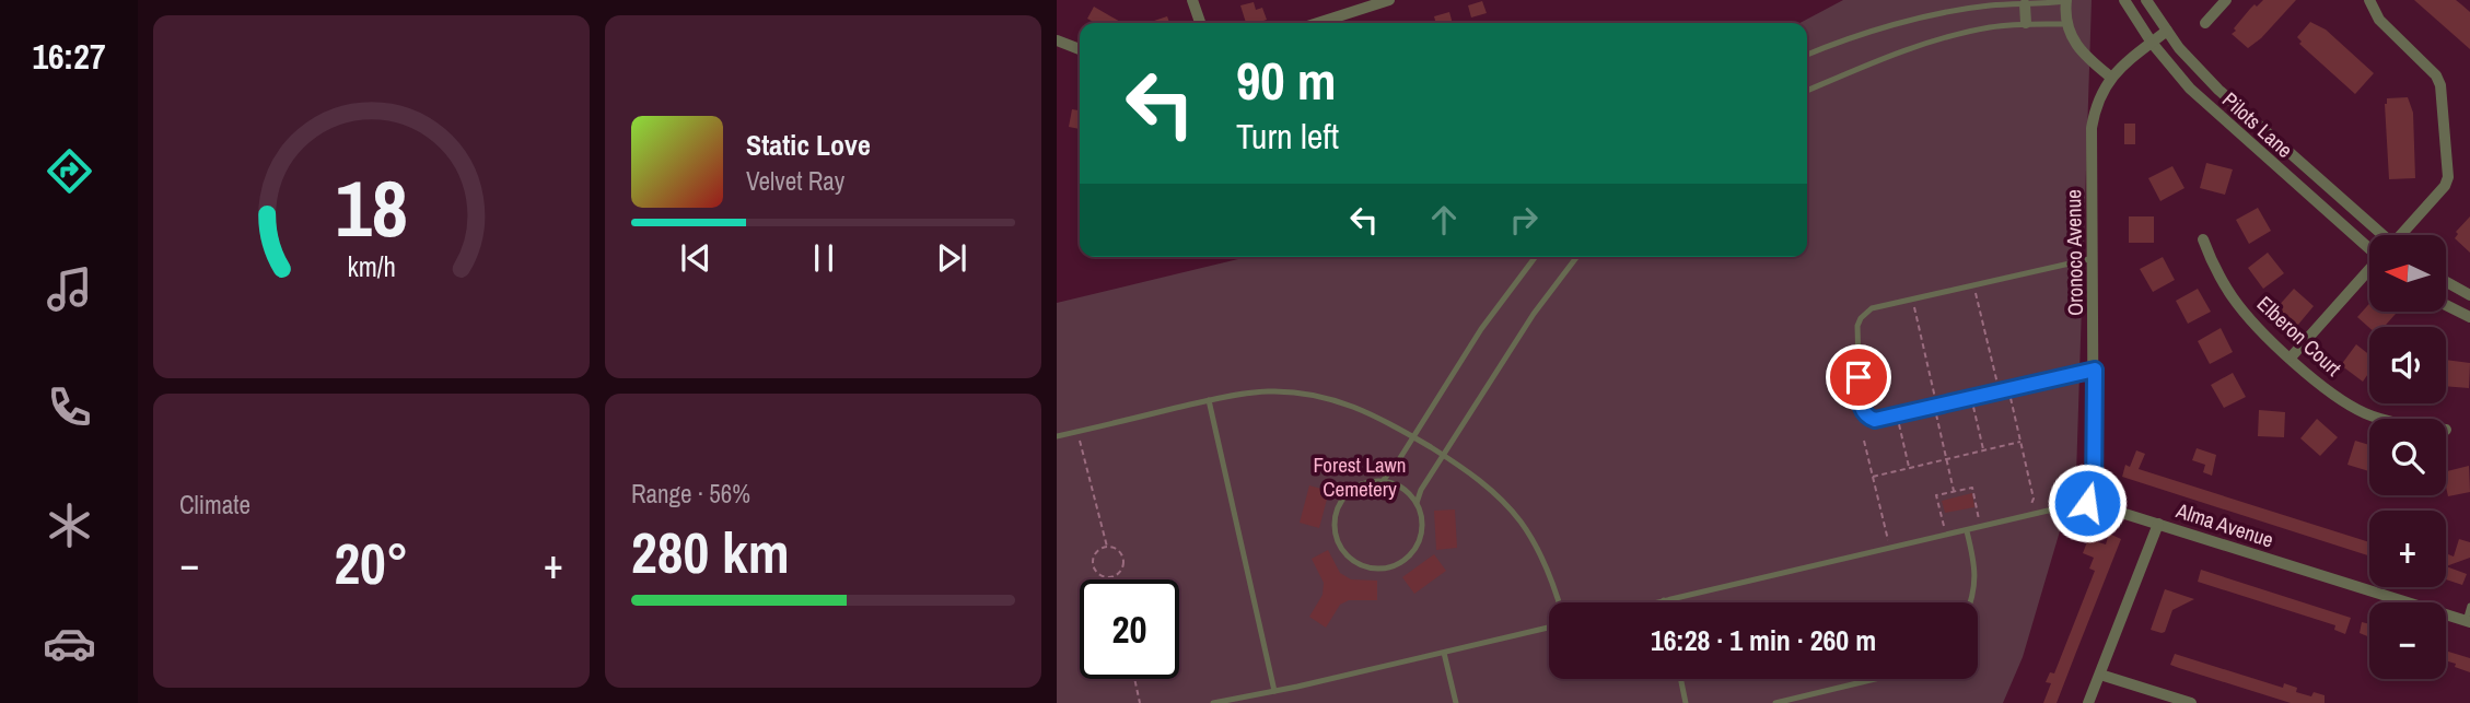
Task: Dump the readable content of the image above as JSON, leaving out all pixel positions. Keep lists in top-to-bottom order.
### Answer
{
  "streets": {
    "street": [
      "Pilots Lane",
      "Oronoco Avenue",
      "Elberon Court",
      "Alma Avenue"
    ]
  },
  "crossings": [
    ["Pilots Lane", "Oronoco Avenue"],
    ["Oronoco Avenue", "Alma Avenue"]
  ],
  "parks": ["Forest Lawn Cemetery"],
  "north": "left",
  "page": {
    "tabs": "16:27",
    "turn": ["90 m", "Turn left"],
    "song": ["Static Love", "Velvet Ray"],
    "map_buttons": ["+", "−"],
    "tile": [
      "Climate",
      ["Range · 56%", "280 km"]
    ],
    "heat": ["−", "20°", "+"],
    "limit": "20",
    "trip": "16:28 · 1 min · 260 m",
    "gauge": ["18", "km/h"]
  }
}
